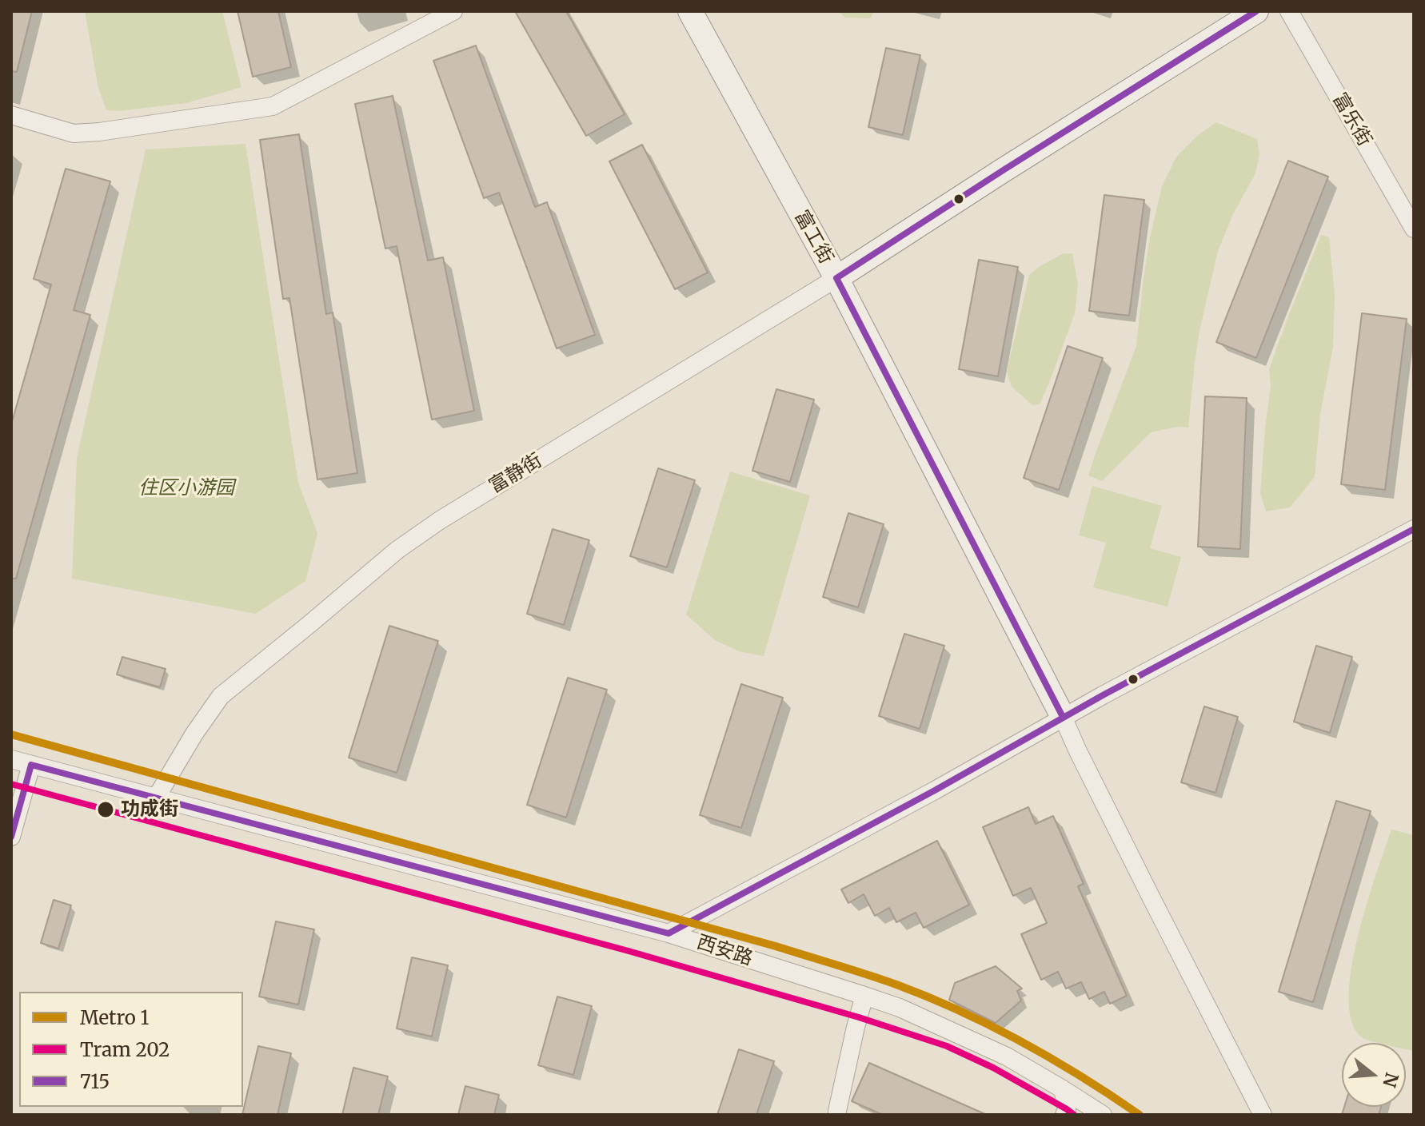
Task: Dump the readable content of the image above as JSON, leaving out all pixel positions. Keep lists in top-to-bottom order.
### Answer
{
  "streets": {
    "street": [
      "富乐街",
      "富工街",
      "富静街",
      "西安路"
    ]
  },
  "crossings": [
    ["富工街", "富静街"],
    ["富静街", "西安路"]
  ],
  "parks": ["住区小游园"],
  "places": ["功成街"],
  "lines": ["transit line 715", "metro line 1", "tram line 202"],
  "legend": ["Metro 1", "Tram 202", "715"],
  "north": "right"
}
